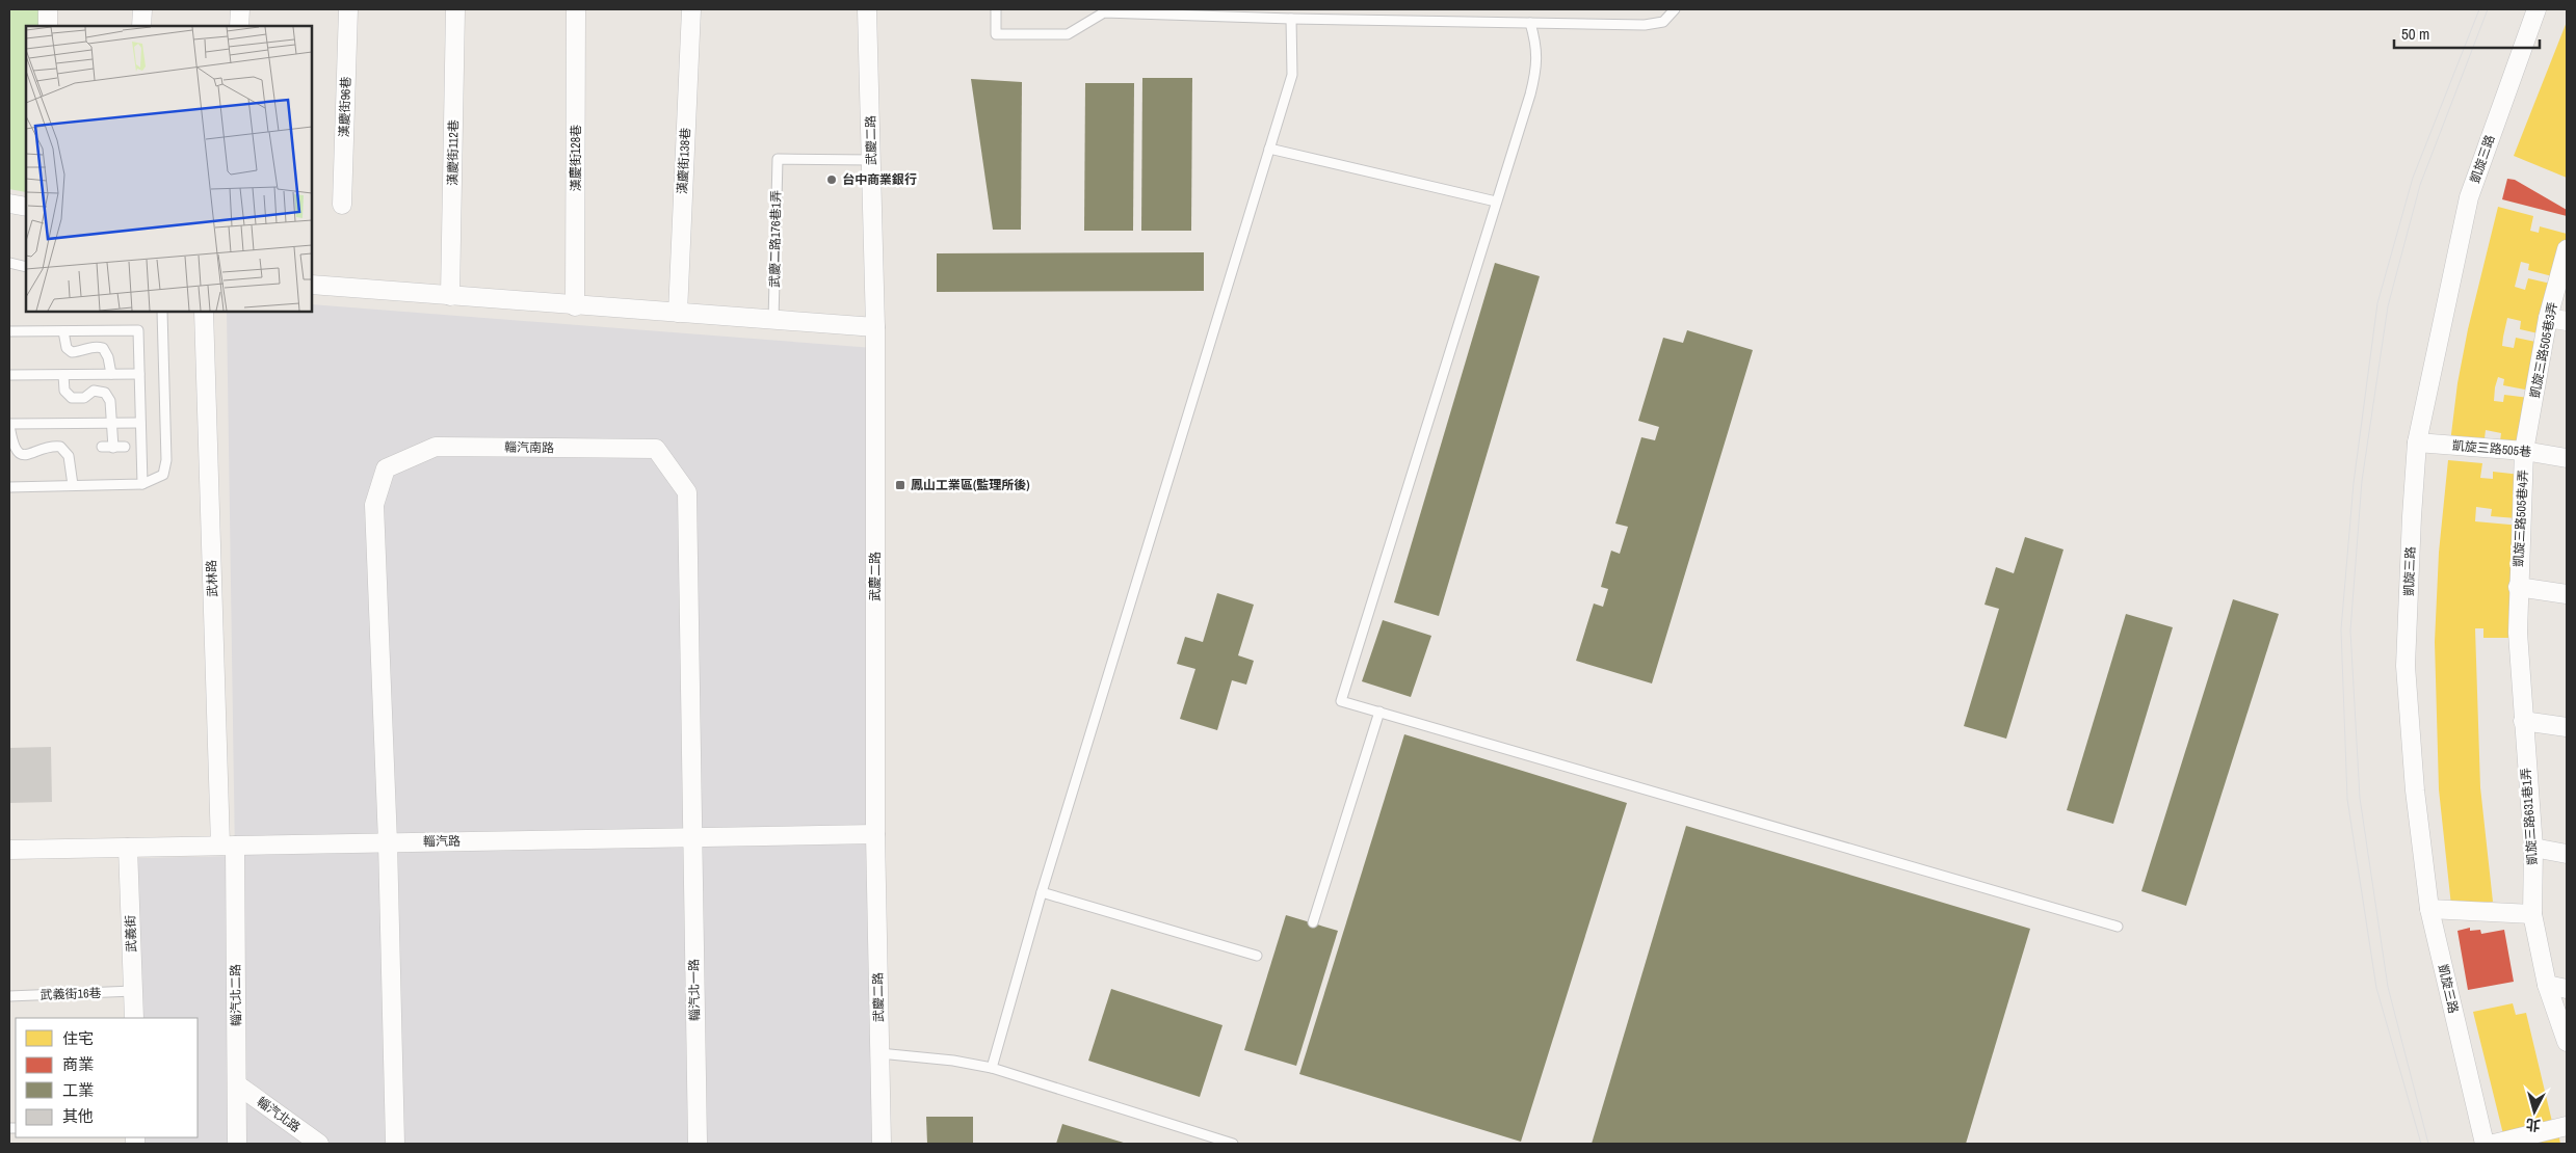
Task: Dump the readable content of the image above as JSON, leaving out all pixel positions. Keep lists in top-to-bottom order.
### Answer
{
  "streets": {
    "street": [
      "漢慶街96巷",
      "武慶二路",
      "漢慶街112巷",
      "漢慶街128巷",
      "凱旋三路",
      "漢慶街138巷",
      "凱旋三路505巷3弄",
      "輜汽南路",
      "凱旋三路505巷",
      "凱旋三路505巷4弄",
      "武林路",
      "凱旋三路631巷1弄",
      "輜汽路",
      "武義街",
      "輜汽北一路",
      "輜汽北二路",
      "輜汽北路"
    ],
    "lane": ["武慶二路176巷1弄", "武義街16巷"]
  },
  "crossings": [
    ["武慶二路", "武慶二路176巷1弄"],
    ["武慶二路", "輜汽路"],
    ["凱旋三路", "凱旋三路505巷"],
    ["凱旋三路505巷3弄", "凱旋三路505巷"],
    ["凱旋三路505巷3弄", "凱旋三路505巷4弄"],
    ["輜汽南路", "輜汽路"],
    ["輜汽南路", "輜汽北一路"],
    ["凱旋三路505巷", "凱旋三路505巷4弄"],
    ["凱旋三路505巷4弄", "凱旋三路631巷1弄"],
    ["武林路", "輜汽路"],
    ["武林路", "輜汽北二路"],
    ["輜汽路", "武義街"],
    ["輜汽路", "輜汽北一路"],
    ["輜汽路", "輜汽北二路"],
    ["武義街", "武義街16巷"],
    ["輜汽北二路", "輜汽北路"]
  ],
  "places": {
    "other": ["台中商業銀行"],
    "transit": ["鳳山工業區(監理所後)"]
  },
  "legend": [
    "住宅",
    "商業",
    "工業",
    "其他"
  ],
  "scale_bar": "50 m",
  "north": "bottom"
}
